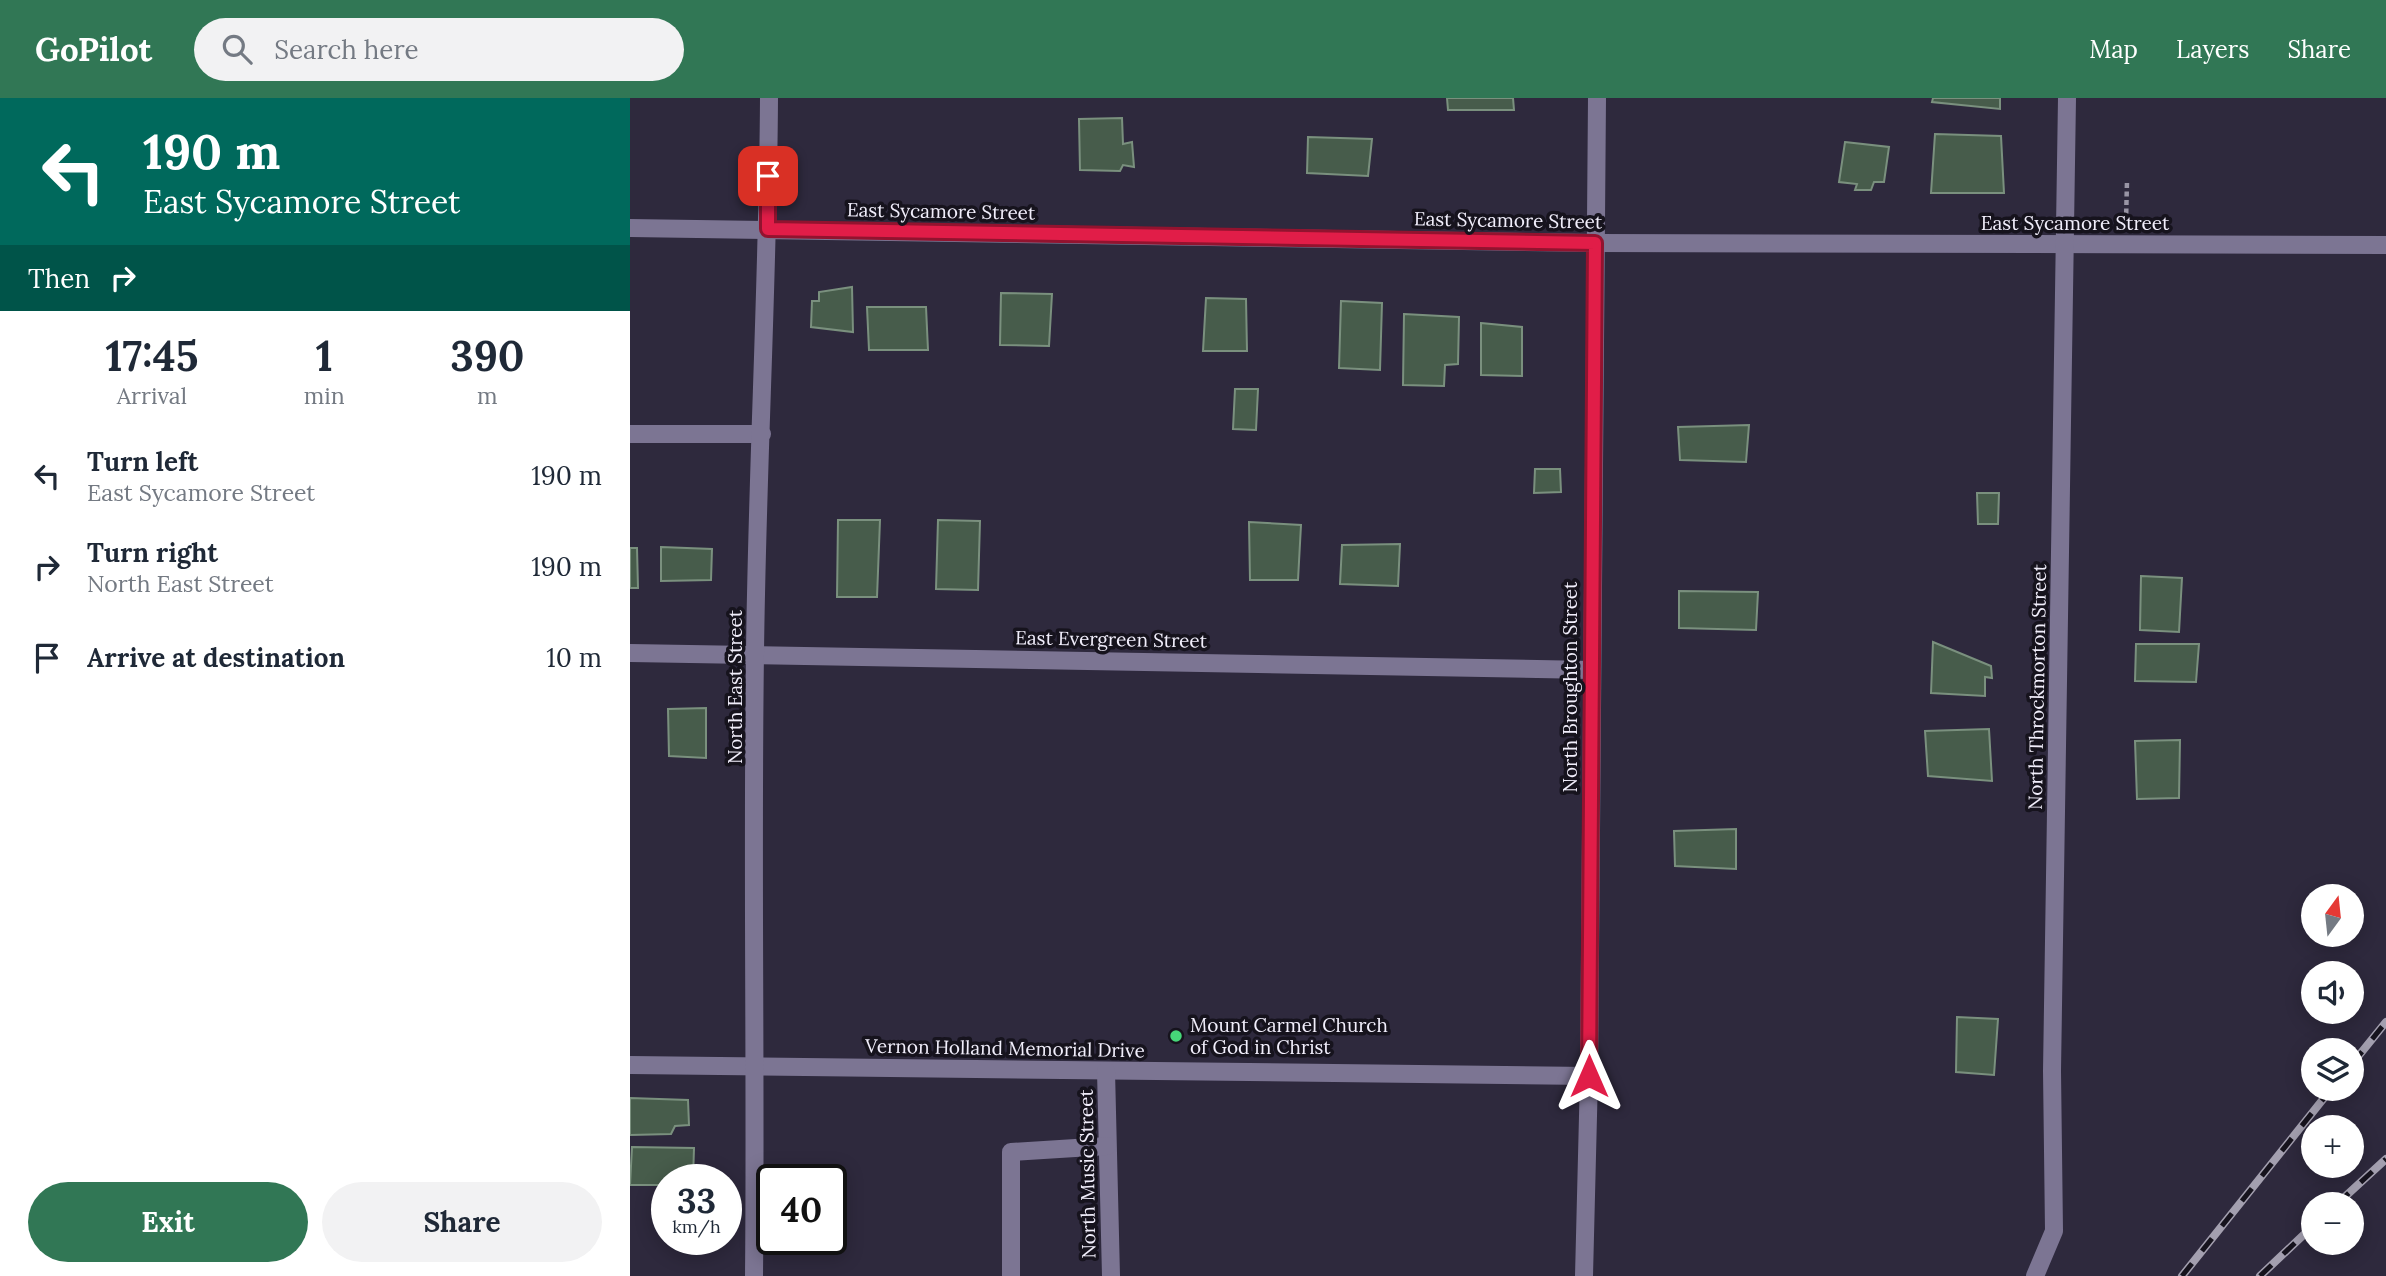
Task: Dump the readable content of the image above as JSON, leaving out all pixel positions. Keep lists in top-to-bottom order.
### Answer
{
  "streets": {
    "street": [
      "East Sycamore Street",
      "East Evergreen Street",
      "North East Street",
      "North Broughton Street",
      "North Throckmorton Street",
      "Vernon Holland Memorial Drive",
      "North Music Street"
    ]
  },
  "crossings": [
    ["East Sycamore Street", "North East Street"],
    ["East Sycamore Street", "North Broughton Street"],
    ["East Sycamore Street", "North Throckmorton Street"],
    ["East Evergreen Street", "North East Street"],
    ["East Evergreen Street", "North Broughton Street"],
    ["North East Street", "Vernon Holland Memorial Drive"],
    ["North Broughton Street", "Vernon Holland Memorial Drive"],
    ["Vernon Holland Memorial Drive", "North Music Street"]
  ],
  "places": ["Mount Carmel Church of God in Christ"],
  "north": "top",
  "page": {
    "header": "GoPilot",
    "search": "Search here",
    "nav": ["Map", "Layers", "Share"],
    "turn": ["190 m", "East Sycamore Street"],
    "then": "Then",
    "eta": [
      "17:45",
      "Arrival",
      "1",
      "min",
      "390",
      "m"
    ],
    "list": [
      {
        "name": "Turn left",
        "note": "East Sycamore Street",
        "value": "190 m"
      },
      {
        "name": "Turn right",
        "note": "North East Street",
        "value": "190 m"
      },
      {
        "name": "Arrive at destination",
        "value": "10 m"
      }
    ],
    "map_buttons": ["+", "−"],
    "speed": "33 km/h",
    "limit": "40",
    "buttons": ["Exit", "Share"]
  }
}
